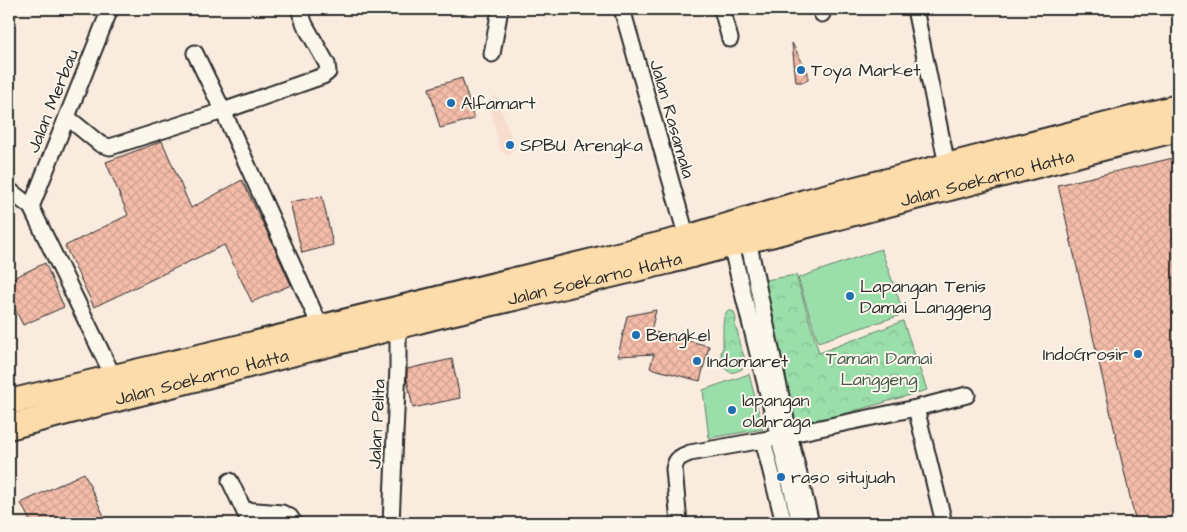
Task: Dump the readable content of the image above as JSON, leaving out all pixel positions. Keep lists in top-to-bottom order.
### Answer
{
  "streets": {
    "main road": ["Jalan Soekarno Hatta"],
    "street": ["Jalan Merbau", "Jalan Rasamala", "Jalan Pelita"]
  },
  "crossings": [
    ["Jalan Rasamala", "Jalan Soekarno Hatta"],
    ["Jalan Soekarno Hatta", "Jalan Pelita"]
  ],
  "parks": ["Taman Damai Langgeng"],
  "places": [
    "Toya Market",
    "Alfamart",
    "SPBU Arengka",
    "Lapangan Tenis Damai Langgeng",
    "Bengkel",
    "IndoGrosir",
    "Indomaret",
    "lapangan olahraga",
    "raso situjuah"
  ]
}
